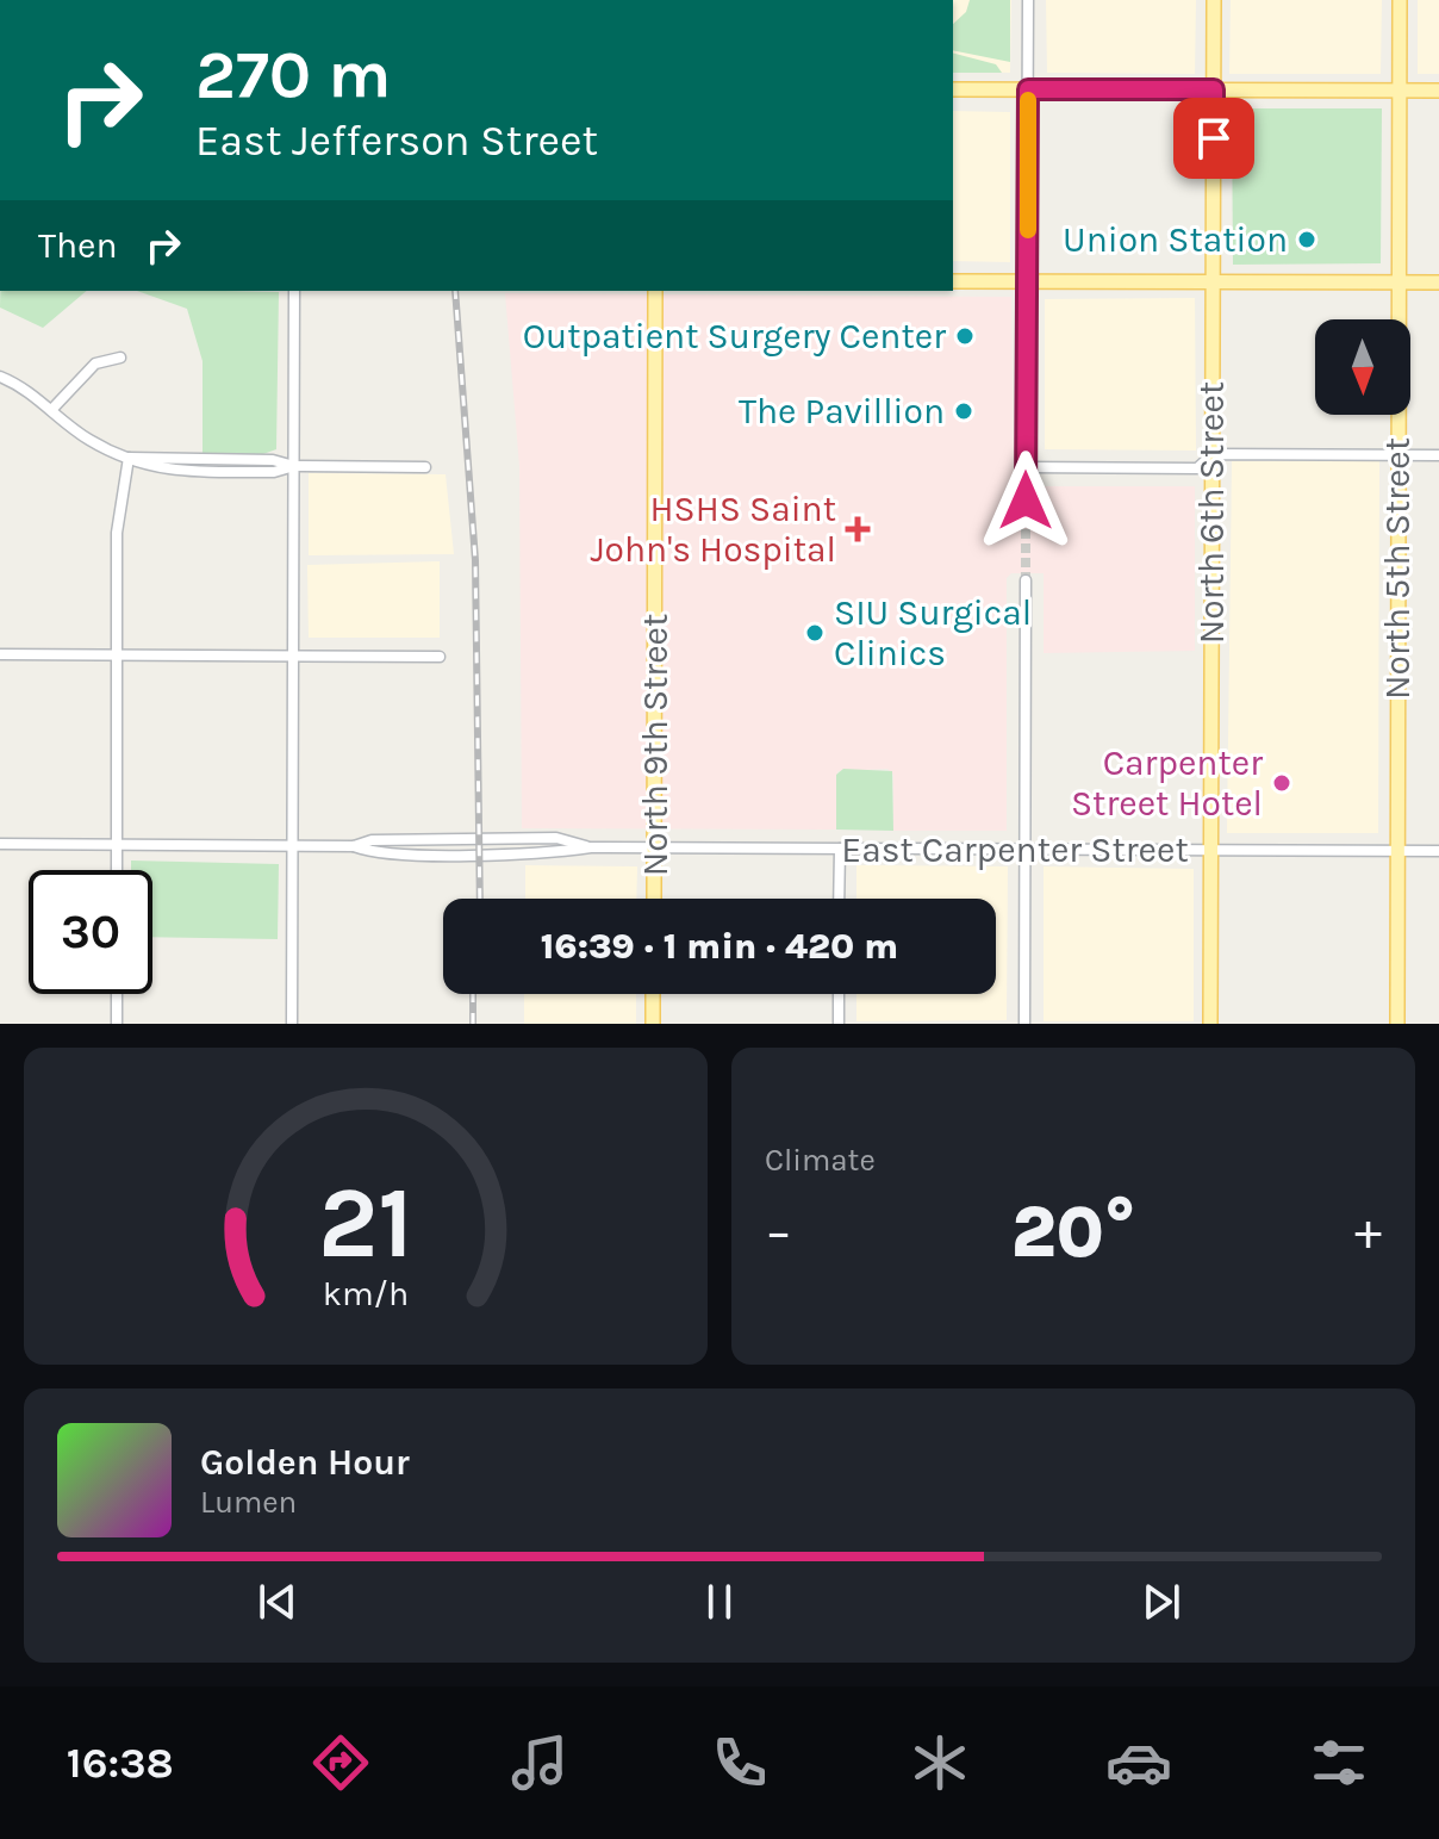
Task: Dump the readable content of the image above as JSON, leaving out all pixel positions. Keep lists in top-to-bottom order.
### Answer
{
  "streets": {
    "main road": ["North 6th Street", "North 5th Street", "North 9th Street"],
    "street": ["East Carpenter Street"]
  },
  "crossings": [
    ["North 6th Street", "East Carpenter Street"],
    ["North 5th Street", "East Carpenter Street"],
    ["North 9th Street", "East Carpenter Street"]
  ],
  "places": {
    "other": [
      "Union Station",
      "Outpatient Surgery Center",
      "The Pavillion",
      "SIU Surgical Clinics",
      "Carpenter Street Hotel"
    ],
    "health": ["HSHS Saint John's Hospital"]
  },
  "north": "bottom",
  "page": {
    "turn": ["270 m", "East Jefferson Street"],
    "then": "Then",
    "limit": "30",
    "trip": "16:39 · 1 min · 420 m",
    "tile": "Climate",
    "heat": ["−", "20°", "+"],
    "song": ["Golden Hour", "Lumen"],
    "tabs": "16:38",
    "gauge": ["21", "km/h"]
  }
}
